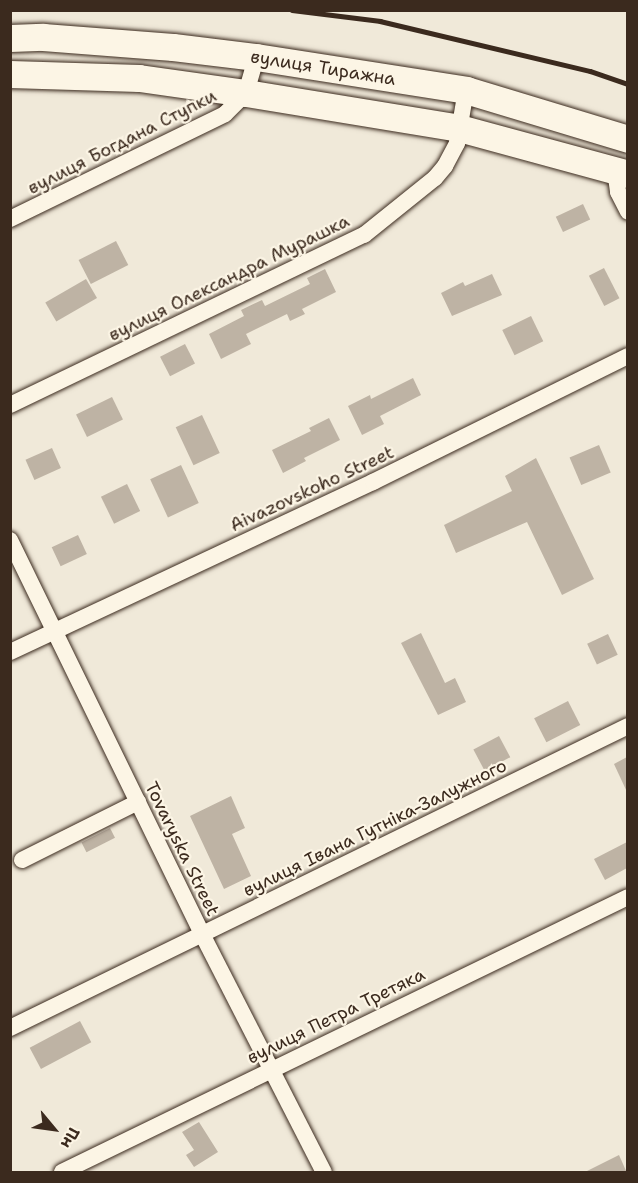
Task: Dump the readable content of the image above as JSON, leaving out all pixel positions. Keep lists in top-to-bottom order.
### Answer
{
  "streets": {
    "main road": ["вулиця Тиражна"],
    "street": [
      "вулиця Богдана Ступки",
      "вулиця Олександра Мурашка",
      "Aivazovskoho Street",
      "вулиця Івана Гутніка-Залужного",
      "Tovaryska Street",
      "вулиця Петра Третяка"
    ]
  },
  "crossings": [
    ["вулиця Тиражна", "вулиця Богдана Ступки"],
    ["вулиця Тиражна", "вулиця Олександра Мурашка"],
    ["Aivazovskoho Street", "Tovaryska Street"],
    ["вулиця Івана Гутніка-Залужного", "Tovaryska Street"],
    ["Tovaryska Street", "вулиця Петра Третяка"]
  ],
  "north": "bottom right"
}
